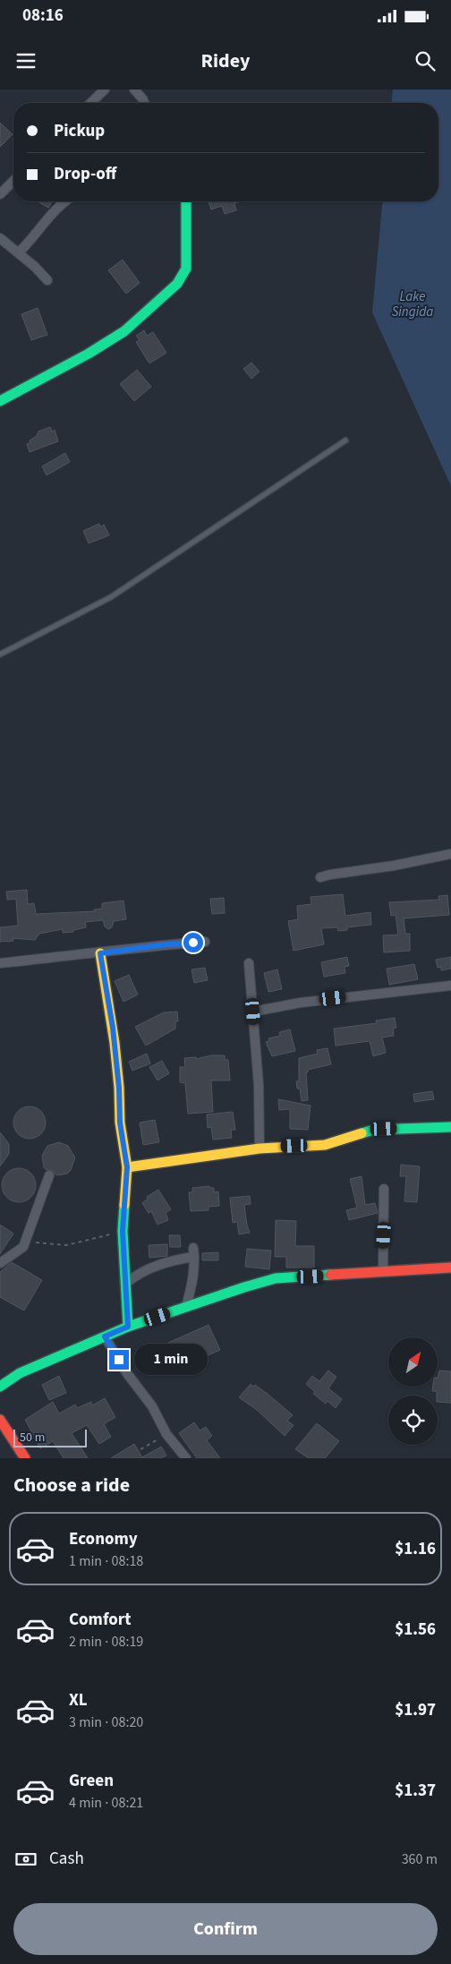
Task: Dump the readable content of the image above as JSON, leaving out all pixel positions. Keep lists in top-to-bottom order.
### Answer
{
  "water": ["Lake Singida"],
  "scale_bar": "50 m",
  "north": "top right",
  "page": {
    "status": "08:16",
    "header": "Ridey",
    "banner": ["Pickup", "Drop-off"],
    "bubble": "1 min",
    "scale": "50 m",
    "heading": "Choose a ride",
    "list": [
      {
        "name": "Economy",
        "note": "1 min · 08:18",
        "value": "$1.16"
      },
      {
        "name": "Comfort",
        "note": "2 min · 08:19",
        "value": "$1.56"
      },
      {
        "name": "XL",
        "note": "3 min · 08:20",
        "value": "$1.97"
      },
      {
        "name": "Green",
        "note": "4 min · 08:21",
        "value": "$1.37"
      }
    ],
    "pay": ["Cash", "360 m"],
    "buttons": "Confirm"
  }
}
